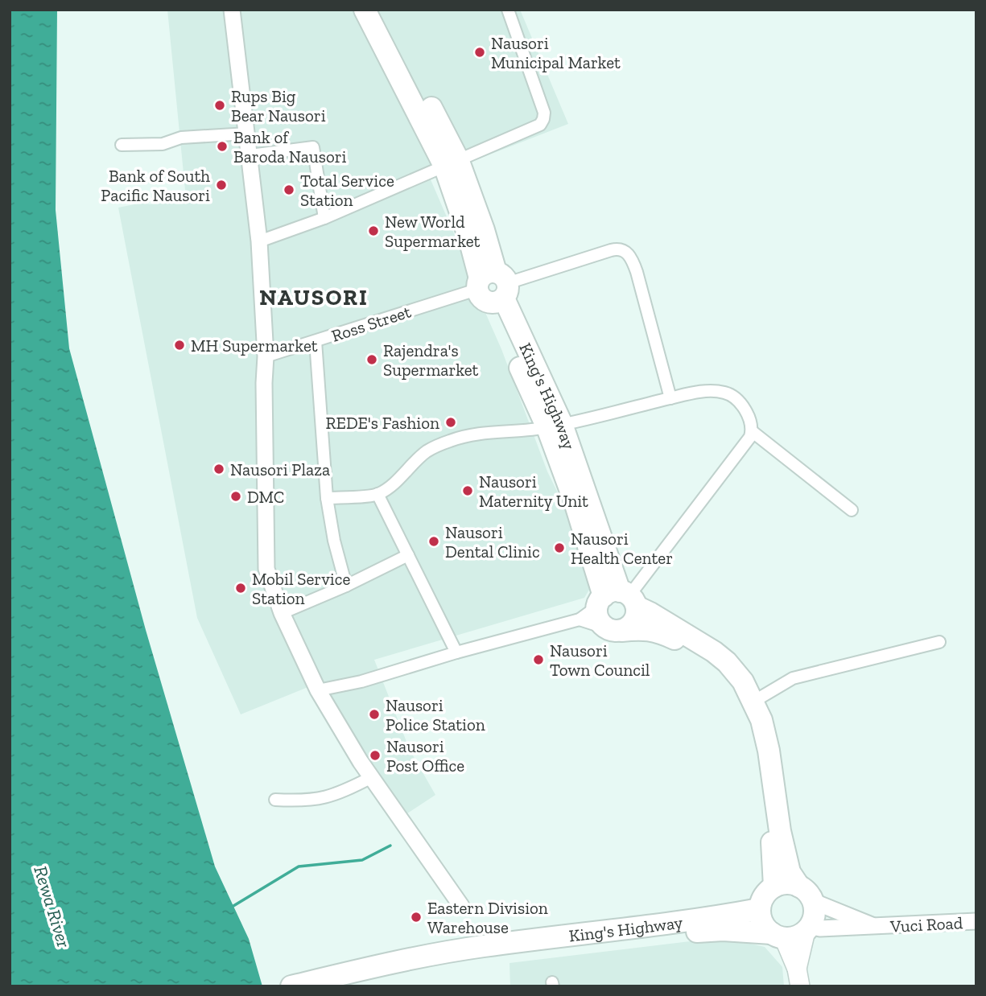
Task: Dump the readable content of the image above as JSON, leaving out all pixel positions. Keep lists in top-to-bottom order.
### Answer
{
  "streets": {
    "highway": ["King's Highway"],
    "street": ["Ross Street", "Vuci Road"]
  },
  "crossings": [
    ["Ross Street", "King's Highway"],
    ["King's Highway", "Vuci Road"]
  ],
  "districts": ["NAUSORI"],
  "water": ["Rewa River"],
  "places": [
    "Nausori Municipal Market",
    "Rups Big Bear Nausori",
    "Bank of Baroda Nausori",
    "Bank of South Pacific Nausori",
    "Total Service Station",
    "New World Supermarket",
    "MH Supermarket",
    "Rajendra's Supermarket",
    "REDE's Fashion",
    "Nausori Plaza",
    "Nausori Maternity Unit",
    "DMC",
    "Nausori Dental Clinic",
    "Nausori Health Center",
    "Mobil Service Station",
    "Nausori Town Council",
    "Nausori Police Station",
    "Nausori Post Office",
    "Eastern Division Warehouse"
  ]
}
